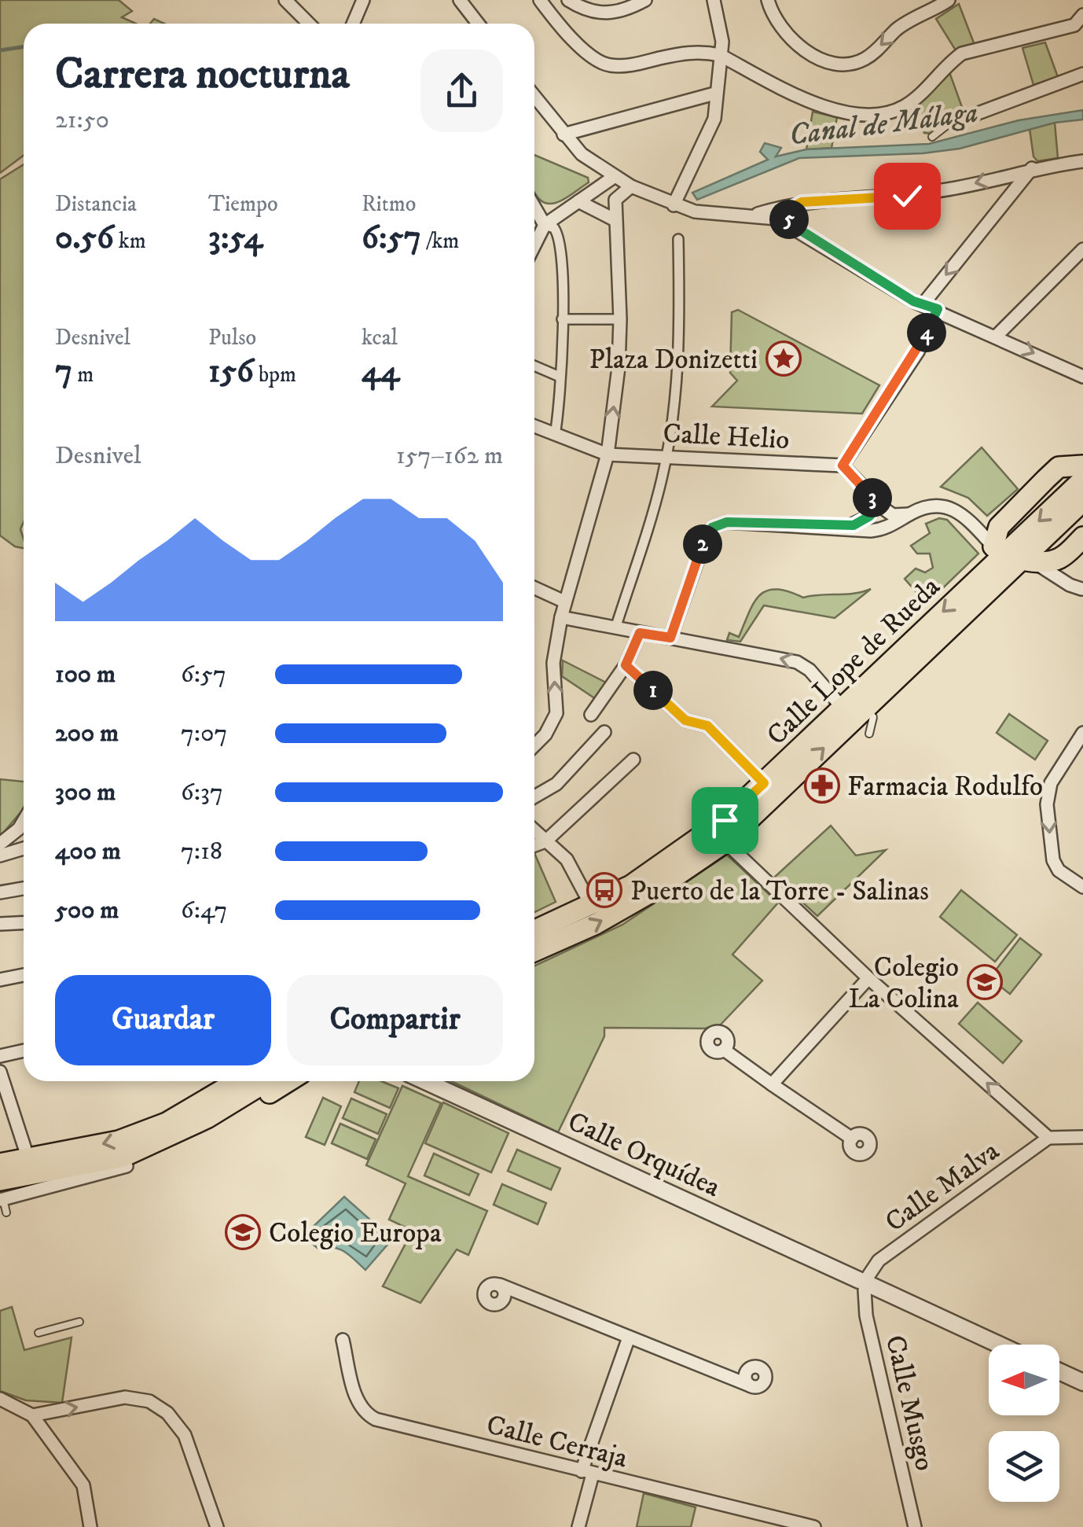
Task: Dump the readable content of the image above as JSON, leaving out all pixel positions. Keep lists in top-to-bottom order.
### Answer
{
  "streets": {
    "main road": ["Calle Lope de Rueda"],
    "street": [
      "Calle Helio",
      "Calle Orquídea",
      "Calle Malva",
      "Calle Musgo",
      "Calle Cerraja"
    ]
  },
  "crossings": [
    ["Calle Orquídea", "Calle Malva"],
    ["Calle Orquídea", "Calle Musgo"],
    ["Calle Malva", "Calle Musgo"]
  ],
  "water": ["Canal de Málaga"],
  "places": {
    "place": ["Plaza Donizetti"],
    "pharmacy": ["Farmacia Rodulfo"],
    "bus stop": ["Puerto de la Torre - Salinas"],
    "school or university": ["Colegio La Colina", "Colegio Europa"]
  },
  "north": "left",
  "page": {
    "heading": ["Carrera nocturna", "21:50"],
    "stats": [
      ["Distancia", "0.56 km"],
      ["Tiempo", "3:54"],
      ["Ritmo", "6:57 /km"],
      ["Desnivel", "7 m"],
      ["Pulso", "156 bpm"],
      ["kcal", "44"]
    ],
    "pins": [
      "5",
      "4",
      "3",
      "2",
      "1"
    ],
    "chart": ["Desnivel", "157–162 m"],
    "list": [
      {
        "name": "100 m",
        "note": "6:57"
      },
      {
        "name": "200 m",
        "note": "7:07"
      },
      {
        "name": "300 m",
        "note": "6:37"
      },
      {
        "name": "400 m",
        "note": "7:18"
      },
      {
        "name": "500 m",
        "note": "6:47"
      }
    ],
    "buttons": ["Guardar", "Compartir"]
  }
}
